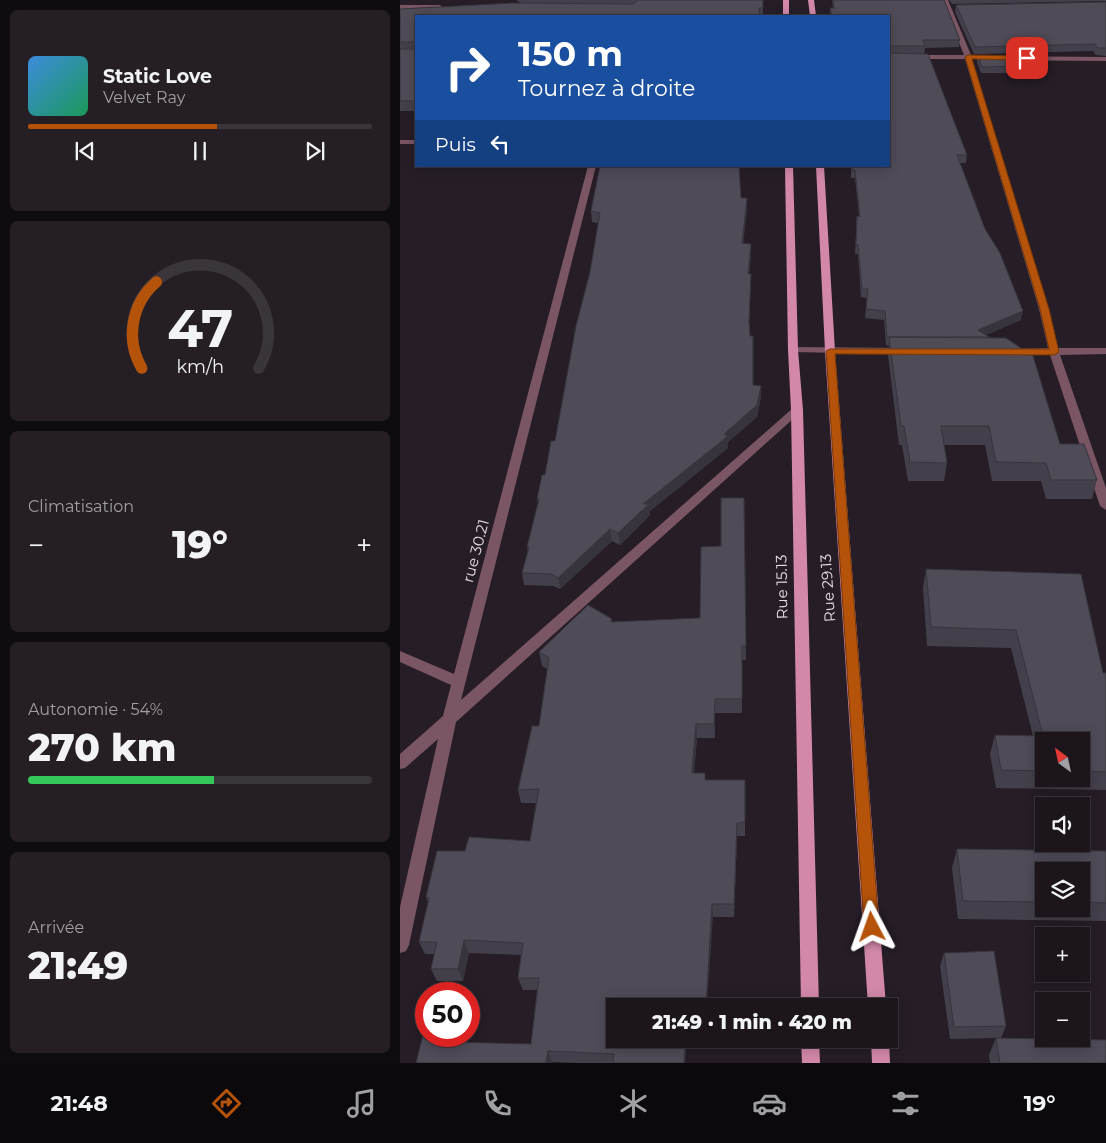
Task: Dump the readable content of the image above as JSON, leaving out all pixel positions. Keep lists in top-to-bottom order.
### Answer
{
  "streets": {
    "main road": ["Rue 15.13", "Rue 29.13"],
    "street": ["rue 30.21"]
  },
  "north": "top left",
  "page": {
    "turn": ["150 m", "Tournez à droite"],
    "song": ["Static Love", "Velvet Ray"],
    "then": "Puis",
    "tile": [
      "Climatisation",
      ["Autonomie · 54%", "270 km"],
      ["Arrivée", "21:49"]
    ],
    "heat": ["−", "19°", "+"],
    "map_buttons": ["+", "−"],
    "limit": "50",
    "trip": "21:49 · 1 min · 420 m",
    "tabs": ["21:48", "19°"],
    "gauge": ["47", "km/h"]
  }
}
